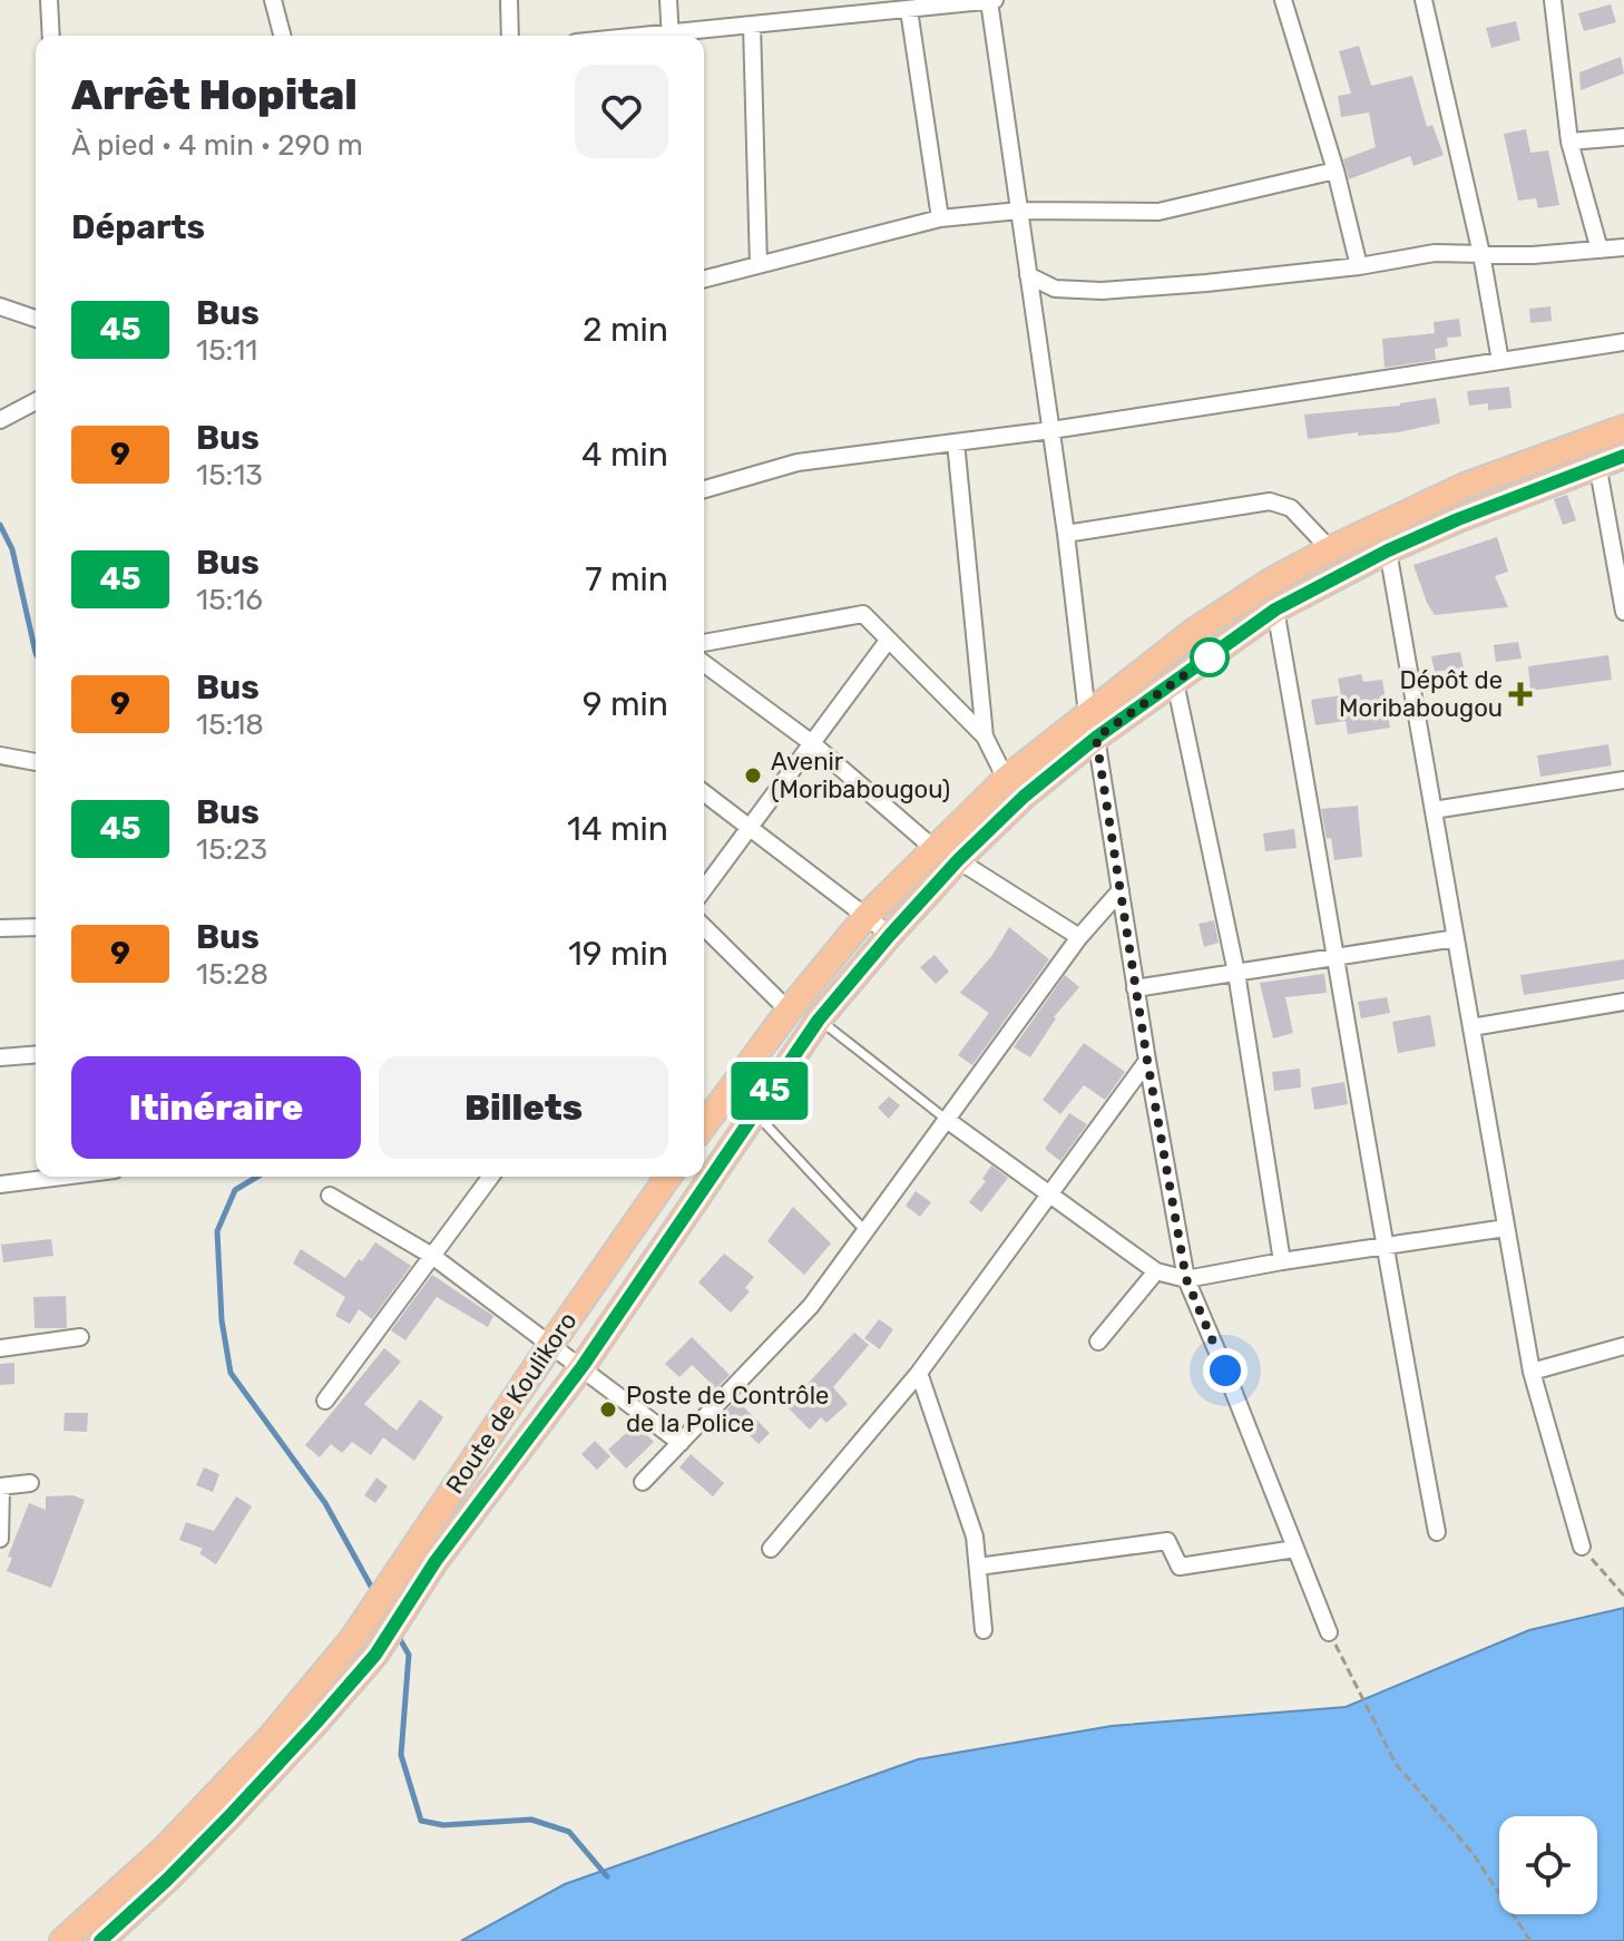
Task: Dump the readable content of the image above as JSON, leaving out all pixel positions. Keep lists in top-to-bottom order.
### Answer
{
  "streets": {
    "main road": ["Route de Koulikoro"]
  },
  "places": {
    "health": ["Dépôt de Moribabougou"],
    "other": ["Avenir (Moribabougou)", "Poste de Contrôle de la Police"]
  },
  "lines": ["bus line 45"],
  "page": {
    "on_map": "45",
    "heading": [
      ["Arrêt Hopital", "À pied · 4 min · 290 m"],
      "Départs"
    ],
    "list": [
      {
        "mark": "45",
        "name": "Bus",
        "note": "15:11",
        "value": "2 min"
      },
      {
        "mark": "9",
        "name": "Bus",
        "note": "15:13",
        "value": "4 min"
      },
      {
        "mark": "45",
        "name": "Bus",
        "note": "15:16",
        "value": "7 min"
      },
      {
        "mark": "9",
        "name": "Bus",
        "note": "15:18",
        "value": "9 min"
      },
      {
        "mark": "45",
        "name": "Bus",
        "note": "15:23",
        "value": "14 min"
      },
      {
        "mark": "9",
        "name": "Bus",
        "note": "15:28",
        "value": "19 min"
      }
    ],
    "buttons": ["Itinéraire", "Billets"]
  }
}
